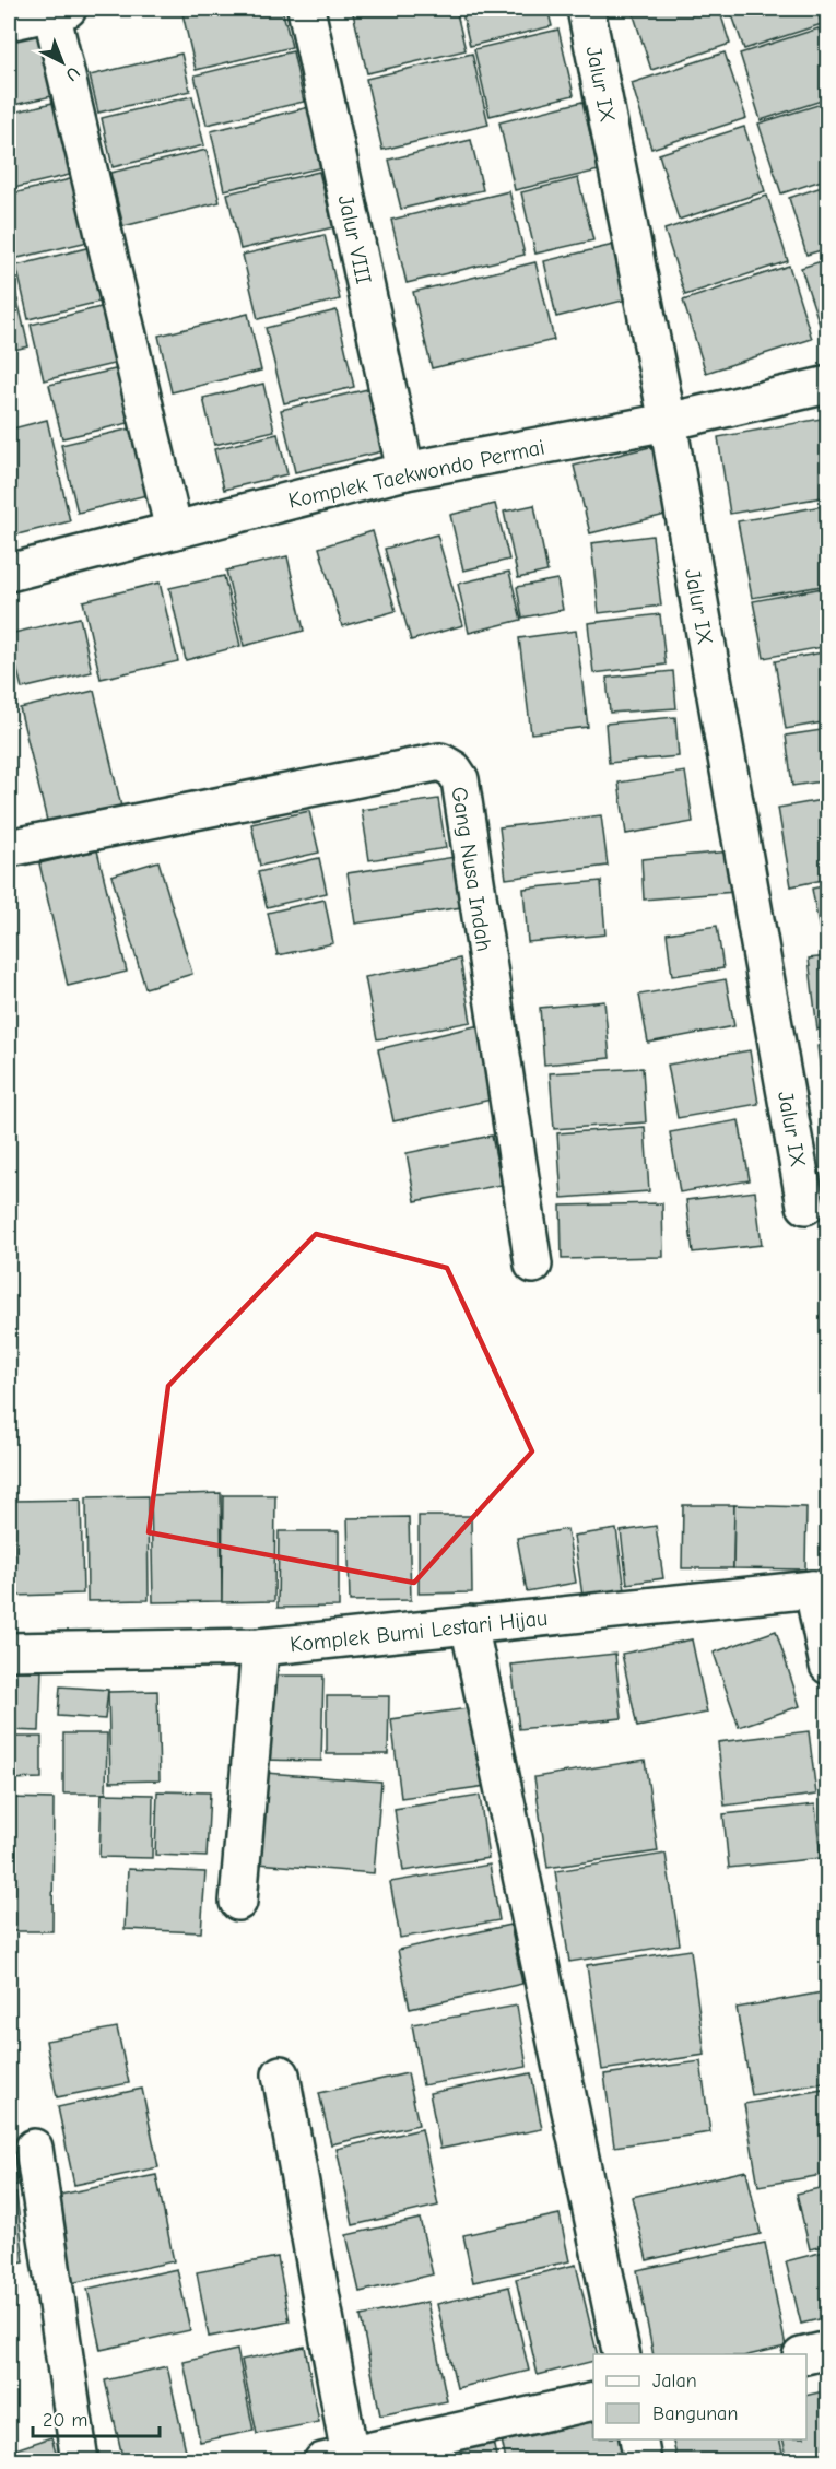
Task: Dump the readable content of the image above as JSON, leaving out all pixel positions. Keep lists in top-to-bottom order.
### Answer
{
  "streets": {
    "street": [
      "Jalur IX",
      "Jalur VIII",
      "Komplek Taekwondo Permai",
      "Gang Nusa Indah",
      "Komplek Bumi Lestari Hijau"
    ]
  },
  "crossings": [
    ["Jalur IX", "Komplek Taekwondo Permai"],
    ["Jalur VIII", "Komplek Taekwondo Permai"]
  ],
  "legend": ["Jalan", "Bangunan"],
  "scale_bar": "20 m",
  "north": "bottom right"
}
